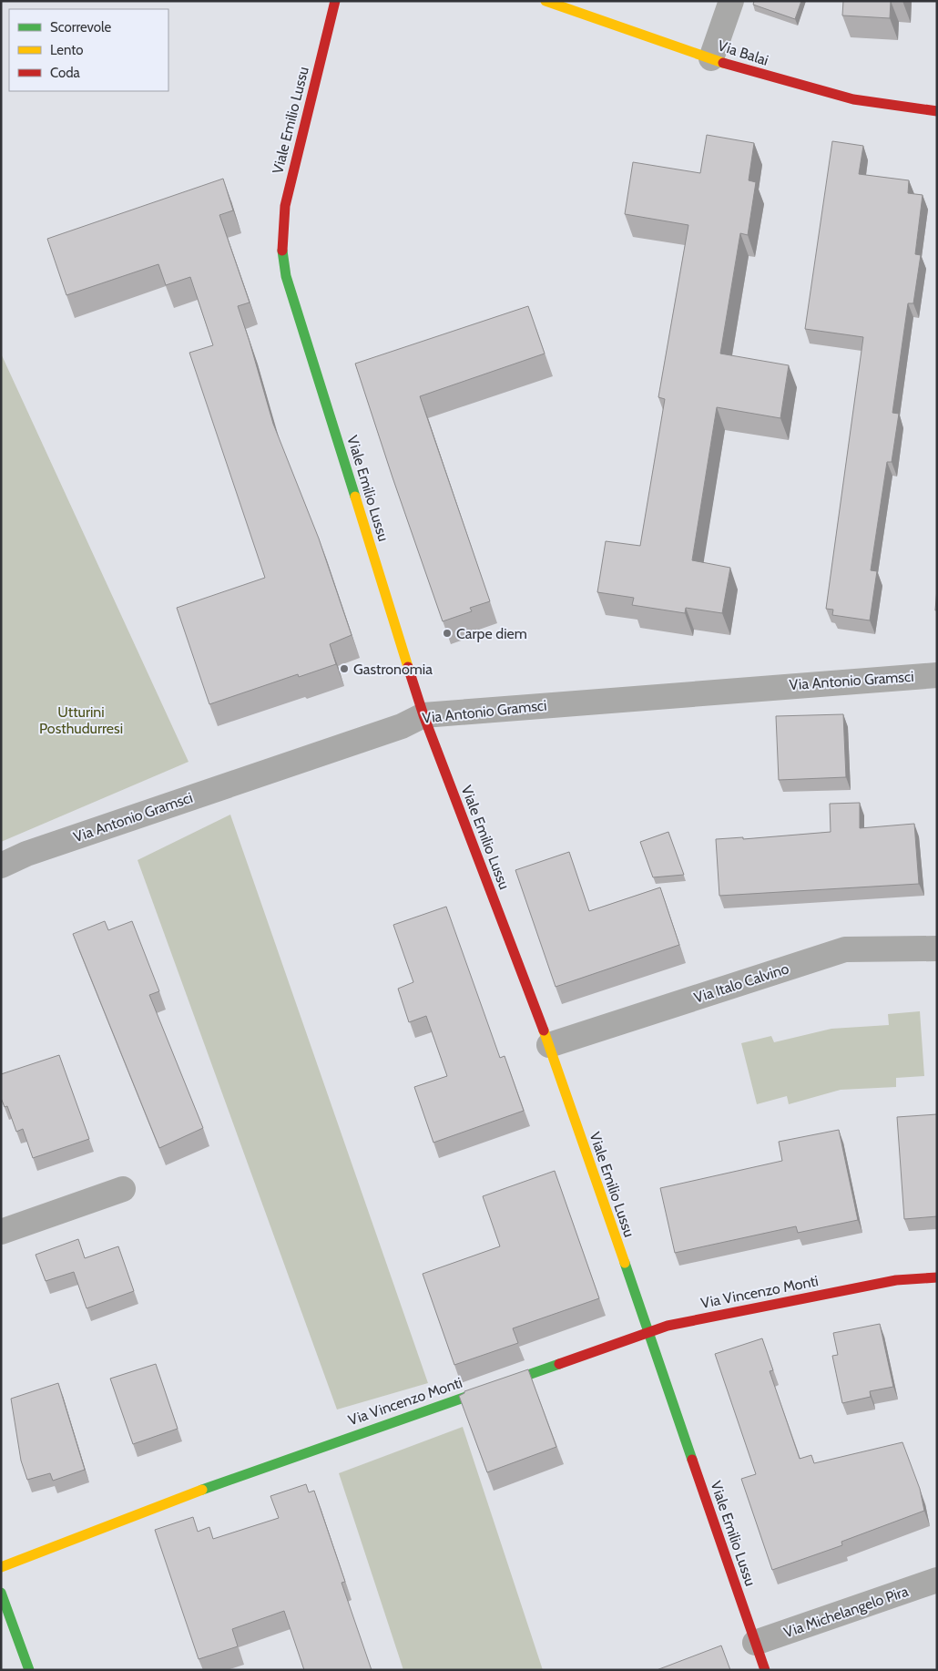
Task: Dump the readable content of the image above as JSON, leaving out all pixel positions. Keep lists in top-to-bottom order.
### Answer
{
  "streets": {
    "street": [
      "Via Balai",
      "Viale Emilio Lussu",
      "Via Antonio Gramsci",
      "Via Italo Calvino",
      "Via Vincenzo Monti",
      "Via Michelangelo Pira"
    ]
  },
  "crossings": [
    ["Viale Emilio Lussu", "Via Antonio Gramsci"],
    ["Viale Emilio Lussu", "Via Italo Calvino"],
    ["Viale Emilio Lussu", "Via Vincenzo Monti"],
    ["Viale Emilio Lussu", "Via Michelangelo Pira"]
  ],
  "parks": ["Utturini Posthudurresi"],
  "places": ["Carpe diem", "Gastronomia"],
  "legend": ["Scorrevole", "Lento", "Coda"]
}
